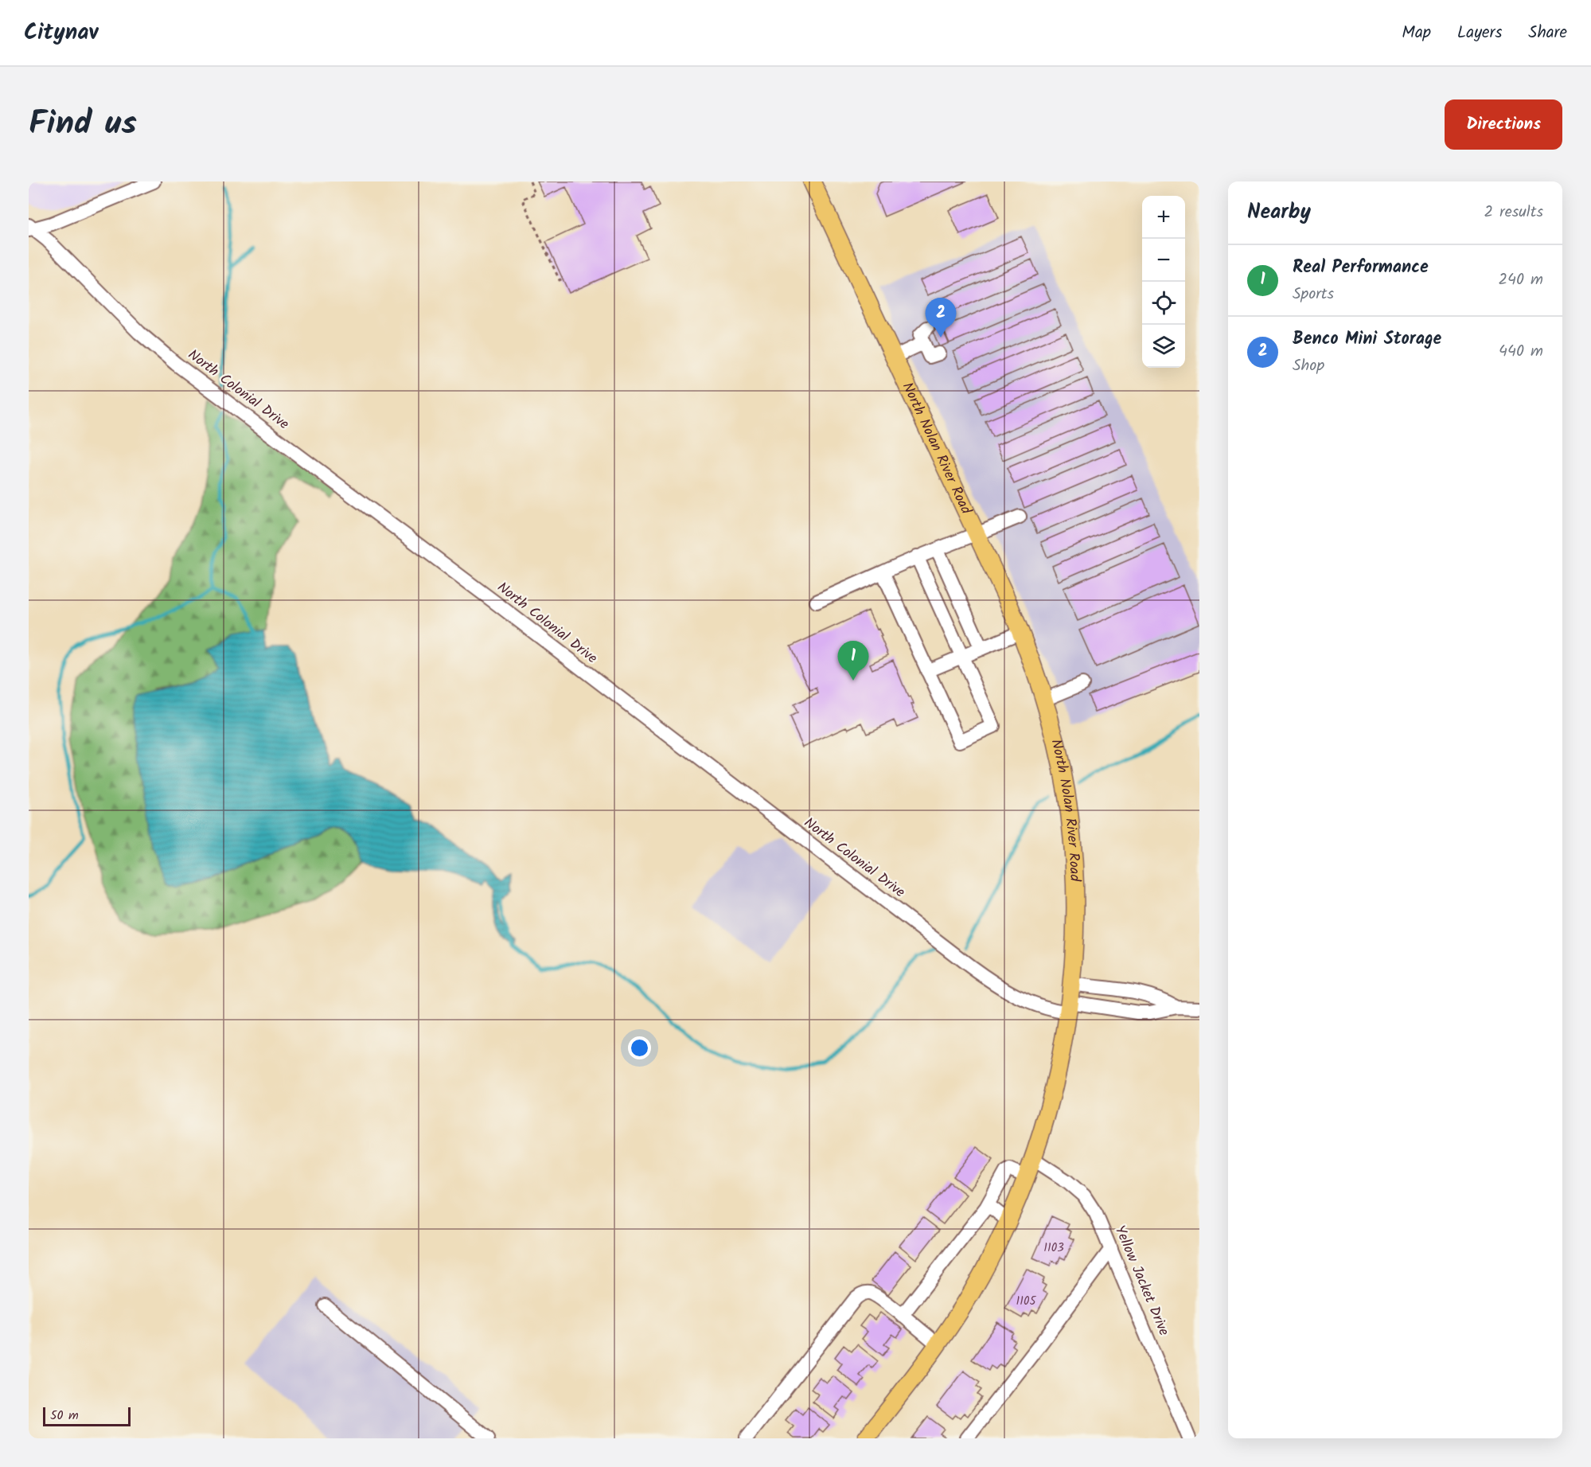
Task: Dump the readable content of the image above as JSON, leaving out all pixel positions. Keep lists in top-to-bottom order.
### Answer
{
  "streets": {
    "main road": ["North Nolan River Road"],
    "street": ["North Colonial Drive", "Yellow Jacket Drive"]
  },
  "crossings": [
    ["North Colonial Drive", "North Nolan River Road"],
    ["North Nolan River Road", "Yellow Jacket Drive"]
  ],
  "house_numbers": ["1103", "1105"],
  "scale_bar": "50 m",
  "page": {
    "header": "Citynav",
    "nav": ["Map", "Layers", "Share"],
    "title": "Find us",
    "buttons": "Directions",
    "heading": ["Nearby", "2 results"],
    "map_buttons": ["+", "−"],
    "list": [
      {
        "mark": "1",
        "name": "Real Performance",
        "note": "Sports",
        "value": "240 m"
      },
      {
        "mark": "2",
        "name": "Benco Mini Storage",
        "note": "Shop",
        "value": "440 m"
      }
    ],
    "pins": ["2", "1"],
    "scale": "50 m"
  }
}
